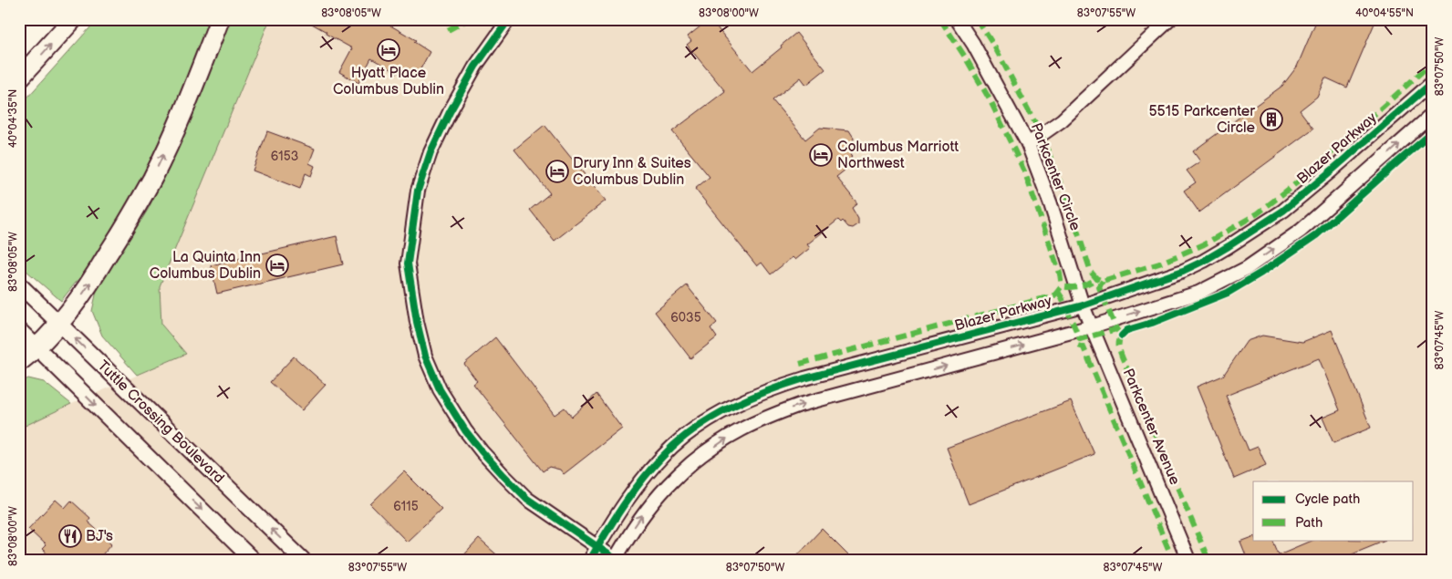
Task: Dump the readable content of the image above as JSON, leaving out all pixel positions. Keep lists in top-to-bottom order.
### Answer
{
  "streets": {
    "main road": ["Tuttle Crossing Boulevard"],
    "street": ["Blazer Parkway", "Parkcenter Circle", "Parkcenter Avenue"]
  },
  "crossings": [
    ["Blazer Parkway", "Parkcenter Circle"],
    ["Blazer Parkway", "Parkcenter Avenue"],
    ["Parkcenter Circle", "Parkcenter Avenue"]
  ],
  "places": {
    "hotel": [
      "Hyatt Place Columbus Dublin",
      "Columbus Marriott Northwest",
      "Drury Inn & Suites Columbus Dublin",
      "La Quinta Inn Columbus Dublin"
    ],
    "building": ["5515 Parkcenter Circle"],
    "restaurant": ["BJ's"]
  },
  "house_numbers": ["6153", "6035", "6115"],
  "legend": ["Cycle path", "Path"],
  "coordinates": [
    "83°08'05\"W",
    "83°08'00\"W",
    "83°07'55\"W",
    "40°04'55\"N",
    "83°07'50\"W",
    "40°04'35\"N",
    "83°07'45\"W"
  ]
}
